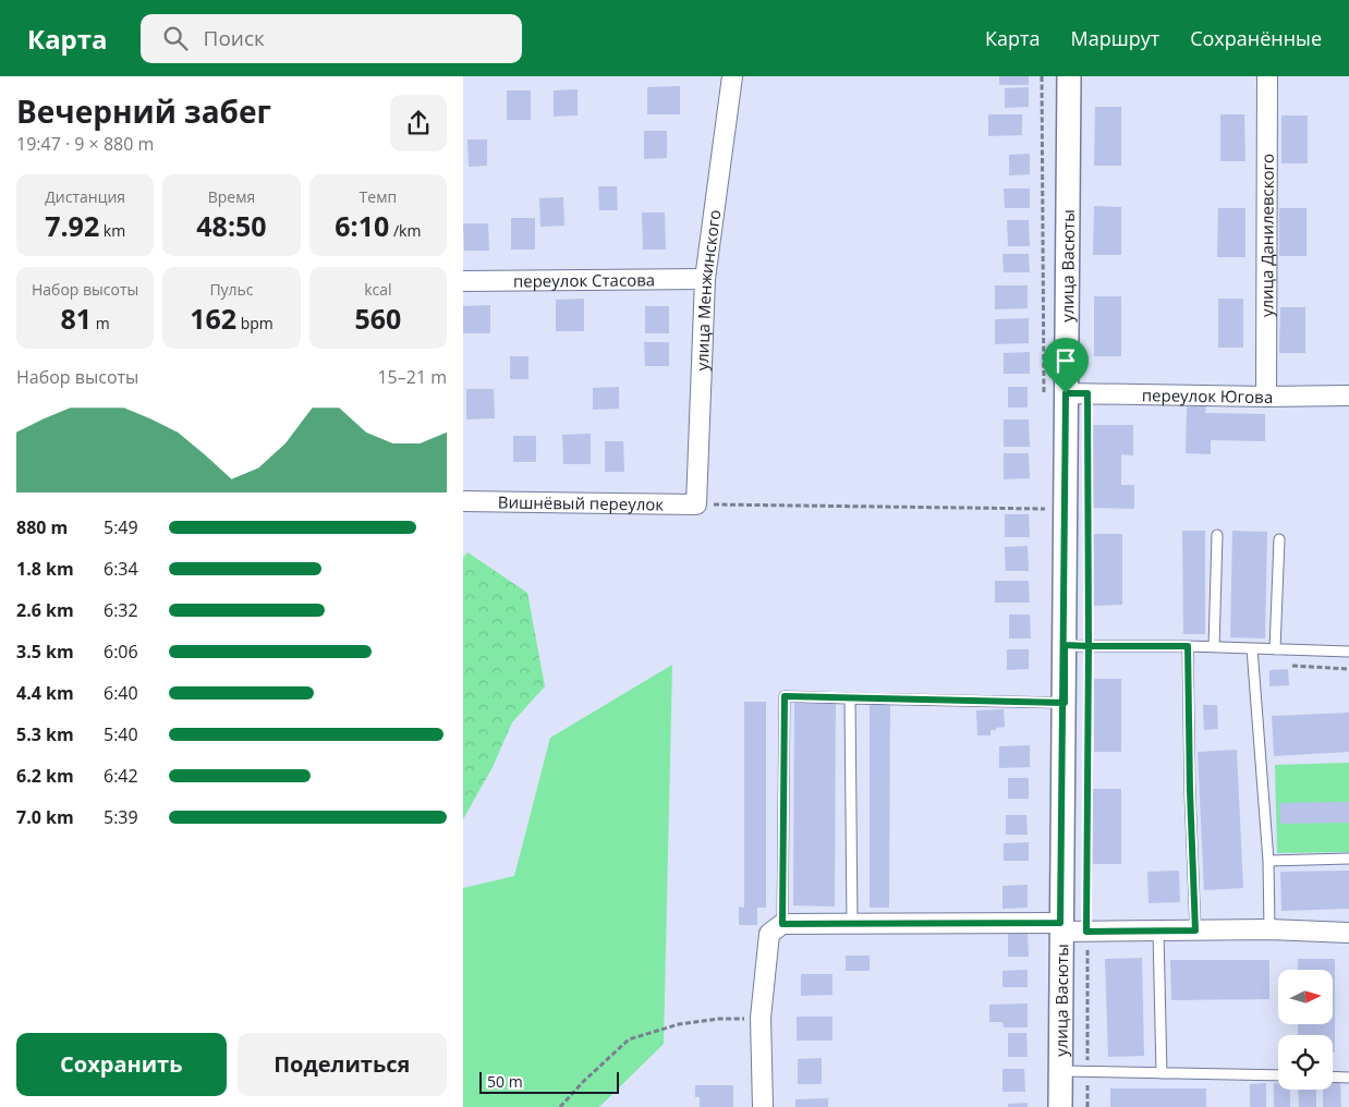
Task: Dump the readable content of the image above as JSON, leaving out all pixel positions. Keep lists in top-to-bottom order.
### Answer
{
  "streets": {
    "street": [
      "улица Данилевского",
      "улица Васюты",
      "переулок Стасова",
      "улица Менжинского",
      "переулок Югова",
      "Вишнёвый переулок"
    ]
  },
  "crossings": [
    ["улица Данилевского", "переулок Югова"],
    ["улица Васюты", "переулок Югова"],
    ["переулок Стасова", "улица Менжинского"],
    ["улица Менжинского", "Вишнёвый переулок"]
  ],
  "scale_bar": "50 m",
  "north": "right",
  "page": {
    "header": "Карта",
    "search": "Поиск",
    "nav": ["Карта", "Маршрут", "Сохранённые"],
    "heading": ["Вечерний забег", "19:47 · 9 × 880 m"],
    "stats": [
      ["Дистанция", "7.92 km"],
      ["Время", "48:50"],
      ["Темп", "6:10 /km"],
      ["Набор высоты", "81 m"],
      ["Пульс", "162 bpm"],
      ["kcal", "560"]
    ],
    "chart": ["Набор высоты", "15–21 m"],
    "list": [
      {
        "name": "880 m",
        "note": "5:49"
      },
      {
        "name": "1.8 km",
        "note": "6:34"
      },
      {
        "name": "2.6 km",
        "note": "6:32"
      },
      {
        "name": "3.5 km",
        "note": "6:06"
      },
      {
        "name": "4.4 km",
        "note": "6:40"
      },
      {
        "name": "5.3 km",
        "note": "5:40"
      },
      {
        "name": "6.2 km",
        "note": "6:42"
      },
      {
        "name": "7.0 km",
        "note": "5:39"
      }
    ],
    "buttons": ["Сохранить", "Поделиться"],
    "scale": "50 m"
  }
}
